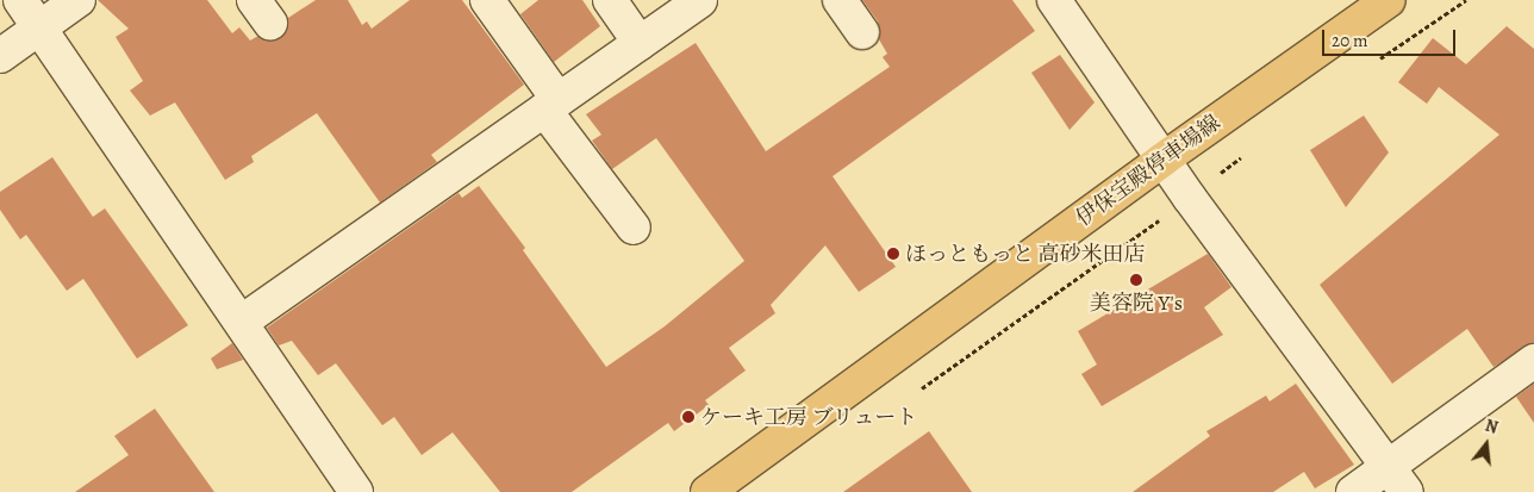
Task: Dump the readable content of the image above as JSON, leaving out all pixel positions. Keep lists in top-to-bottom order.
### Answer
{
  "streets": {
    "main road": ["伊保宝殿停車場線"]
  },
  "places": ["ほっともっと 高砂米田店", "美容院 Y's", "ケーキ工房 ブリュート"],
  "scale_bar": "20 m",
  "north": "top"
}
